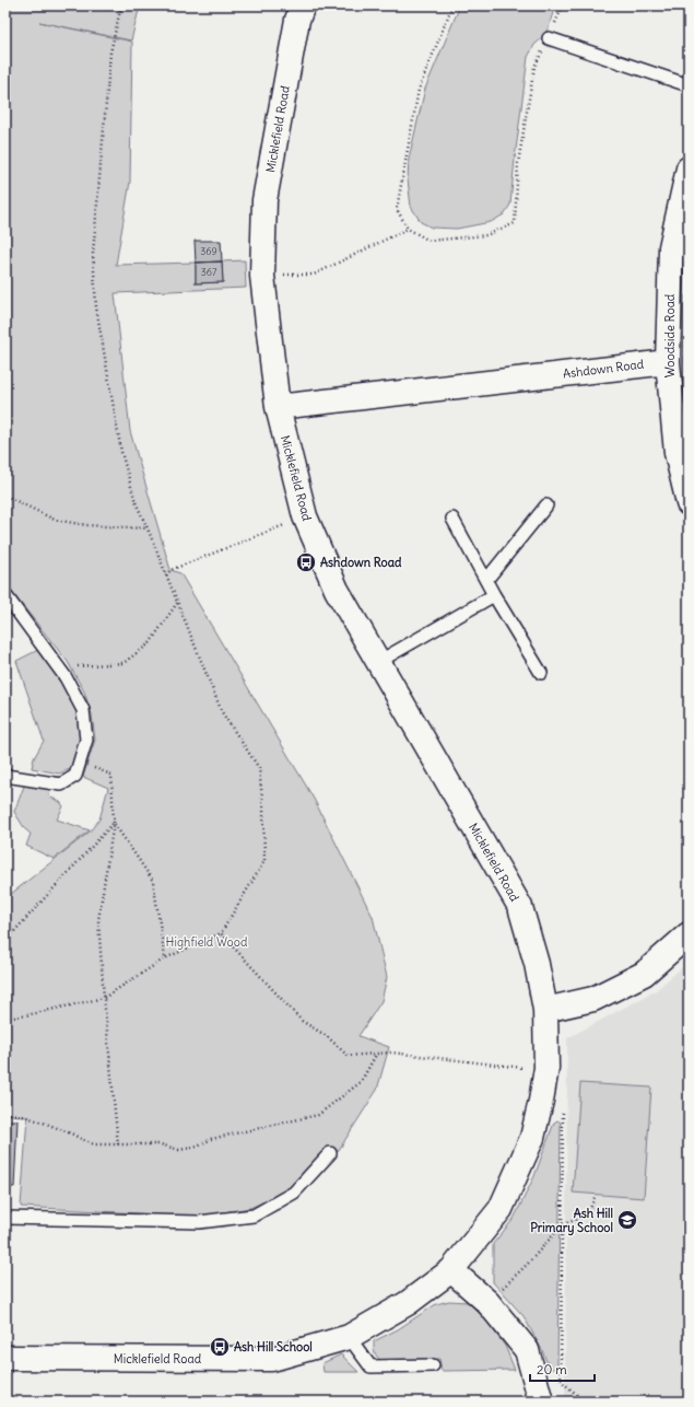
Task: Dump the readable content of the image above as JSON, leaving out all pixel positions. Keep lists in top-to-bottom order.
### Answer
{
  "streets": {
    "street": ["Micklefield Road", "Woodside Road", "Ashdown Road"]
  },
  "crossings": [
    ["Micklefield Road", "Ashdown Road"],
    ["Woodside Road", "Ashdown Road"]
  ],
  "parks": ["Highfield Wood"],
  "places": {
    "bus stop": ["Ashdown Road", "Ash Hill School"],
    "school or university": ["Ash Hill Primary School"]
  },
  "house_numbers": ["369", "367"],
  "scale_bar": "20 m"
}
